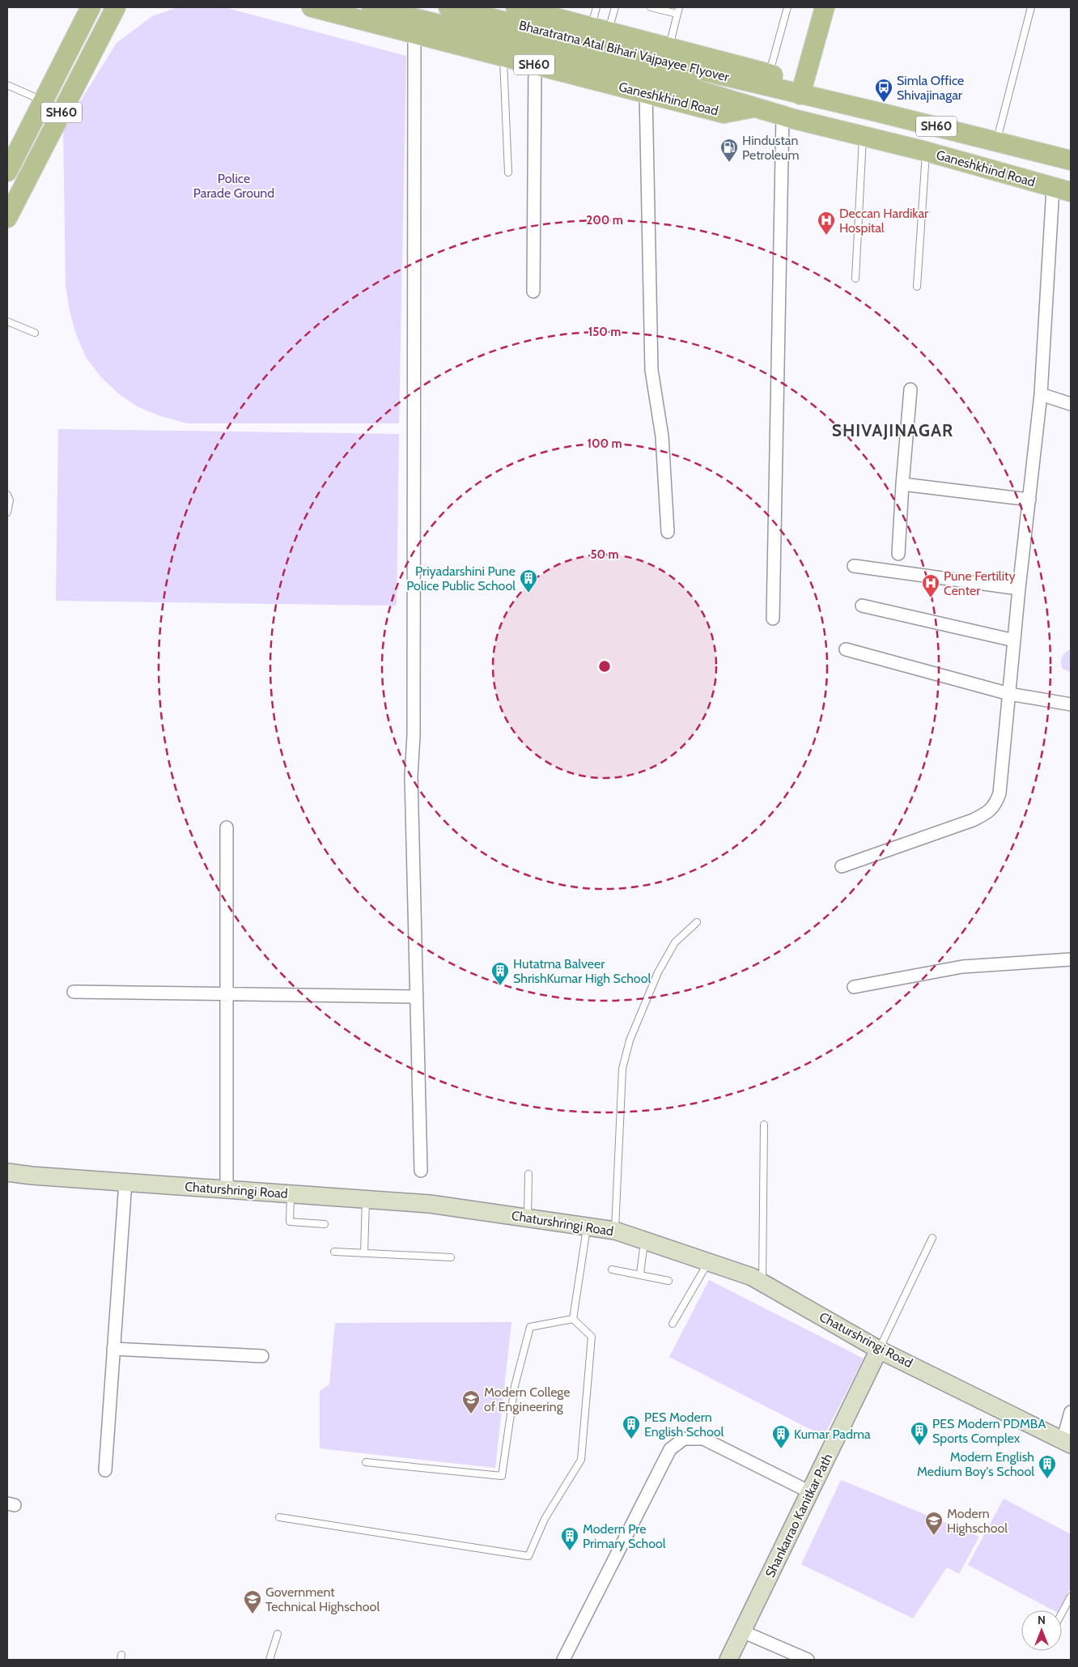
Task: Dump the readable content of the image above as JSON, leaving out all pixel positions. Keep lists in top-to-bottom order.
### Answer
{
  "streets": {
    "main road": ["Bharatratna Atal Bihari Vajpayee Flyover", "SH60", "Ganeshkhind Road"],
    "street": ["Chaturshringi Road", "Shankarrao Kanitkar Path"]
  },
  "crossings": [
    ["Bharatratna Atal Bihari Vajpayee Flyover", "Ganeshkhind Road"],
    ["Chaturshringi Road", "Shankarrao Kanitkar Path"]
  ],
  "districts": ["SHIVAJINAGAR"],
  "parks": ["Police Parade Ground"],
  "places": {
    "bus stop": ["Simla Office Shivajinagar"],
    "fuel station": ["Hindustan Petroleum"],
    "hospital": ["Deccan Hardikar Hospital", "Pune Fertility Center"],
    "building": [
      "Priyadarshini Pune Police Public School",
      "Hutatma Balveer ShrishKumar High School",
      "PES Modern English School",
      "PES Modern PDMBA Sports Complex",
      "Kumar Padma",
      "Modern English Medium Boy's School",
      "Modern Pre Primary School"
    ],
    "school or university": ["Modern College of Engineering", "Modern Highschool", "Government Technical Highschool"]
  },
  "north": "top",
  "rings": [
    "200 m",
    "150 m",
    "100 m",
    "50 m"
  ]
}
